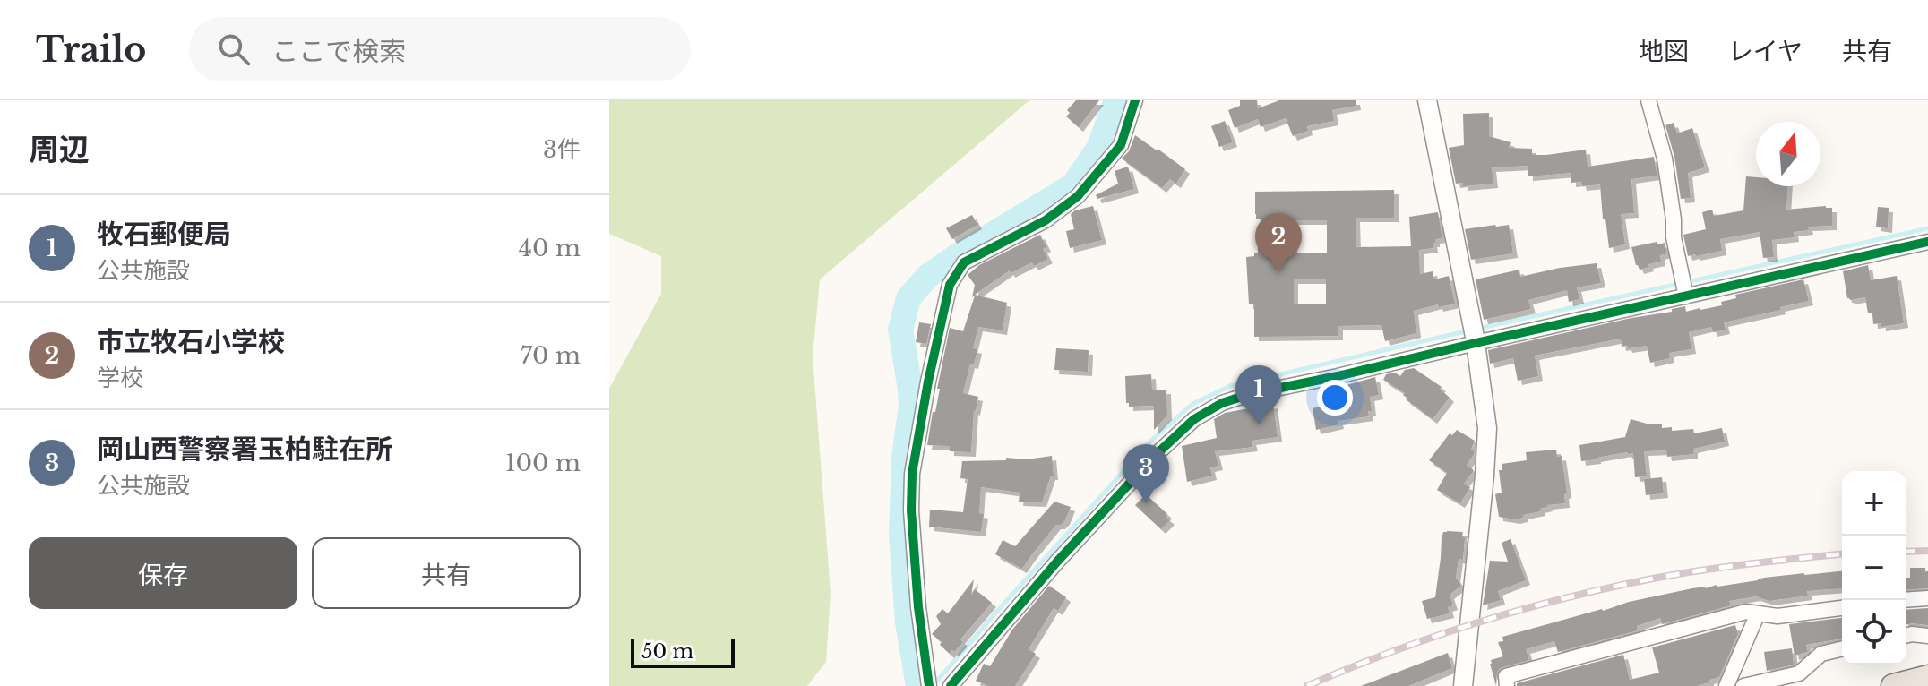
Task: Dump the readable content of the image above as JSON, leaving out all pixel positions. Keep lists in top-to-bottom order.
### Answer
{
  "scale_bar": "50 m",
  "north": "top",
  "page": {
    "header": "Trailo",
    "search": "ここで検索",
    "nav": ["地図", "レイヤ", "共有"],
    "heading": ["周辺", "3件"],
    "list": [
      {
        "mark": "1",
        "name": "牧石郵便局",
        "note": "公共施設",
        "value": "40 m"
      },
      {
        "mark": "2",
        "name": "市立牧石小学校",
        "note": "学校",
        "value": "70 m"
      },
      {
        "mark": "3",
        "name": "岡山西警察署玉柏駐在所",
        "note": "公共施設",
        "value": "100 m"
      }
    ],
    "pins": ["2", "1", "3"],
    "map_buttons": ["+", "−"],
    "buttons": ["保存", "共有"],
    "scale": "50 m"
  }
}
